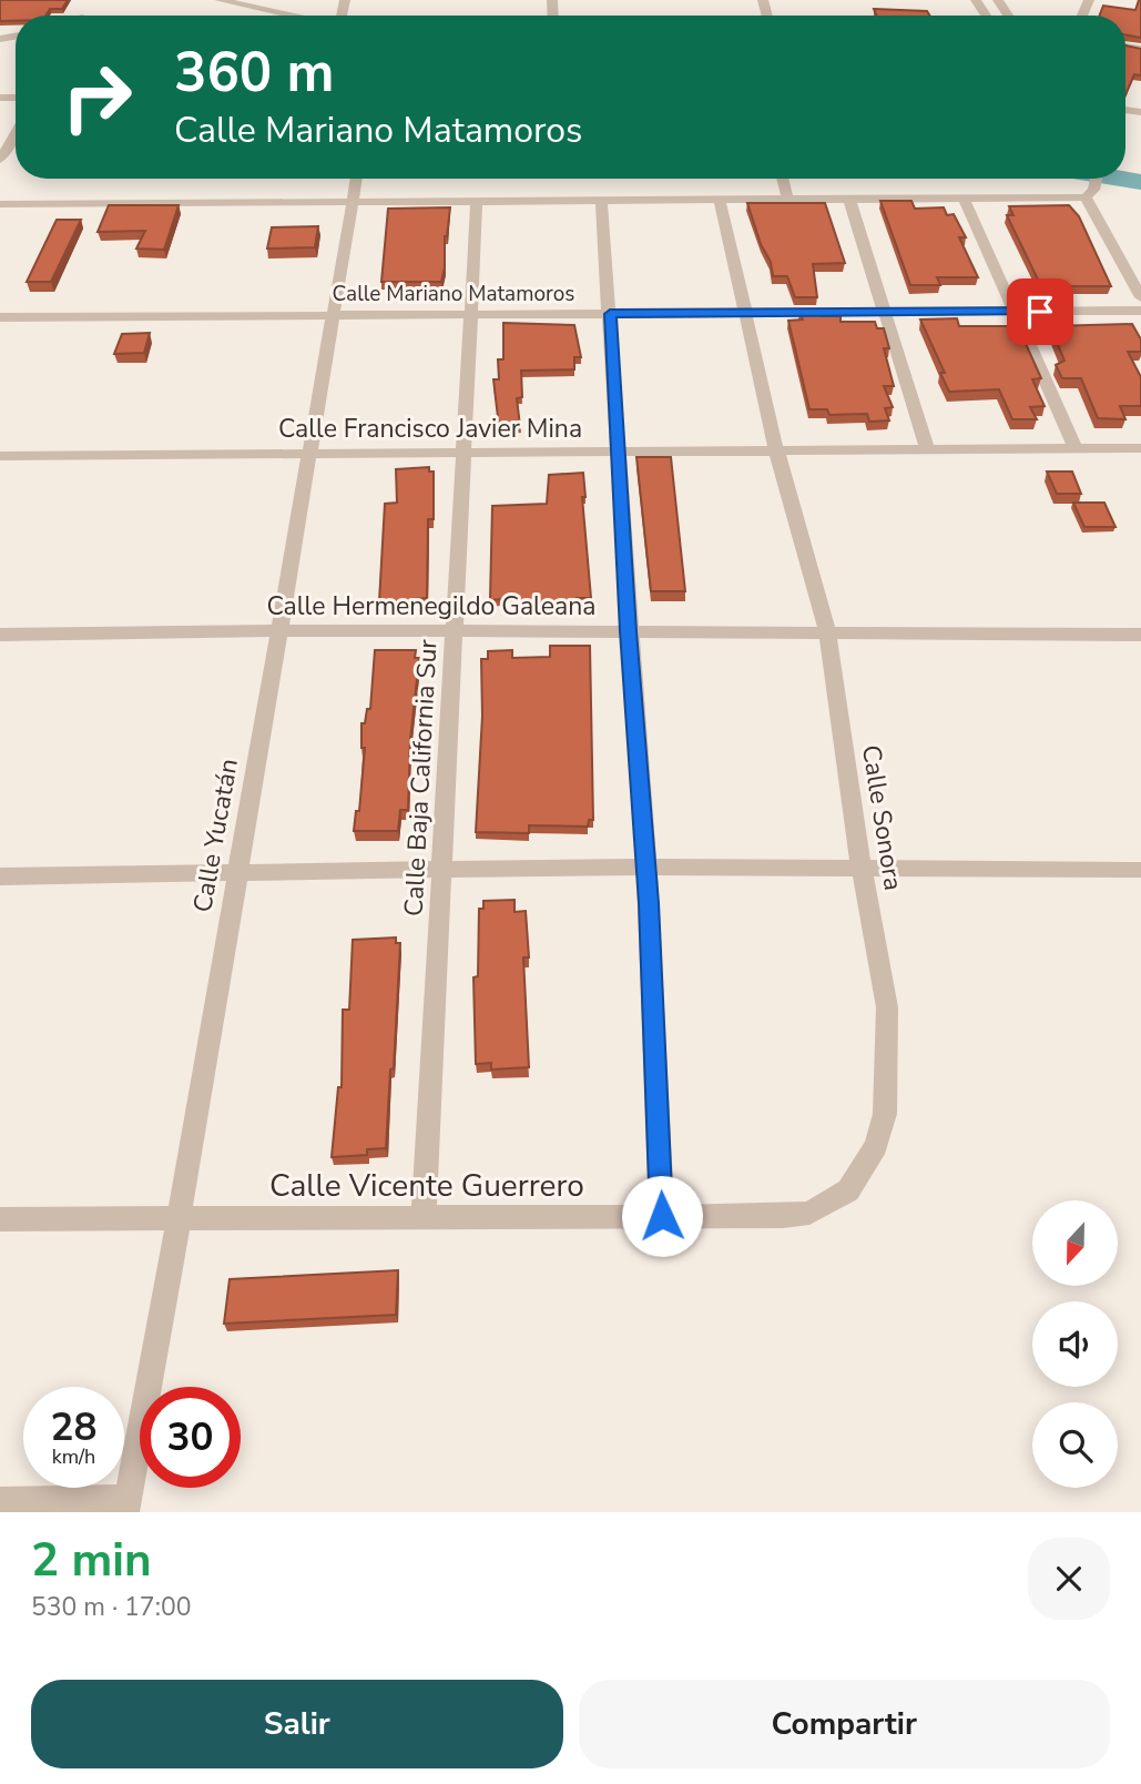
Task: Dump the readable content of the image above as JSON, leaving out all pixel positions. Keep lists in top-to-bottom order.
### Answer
{
  "streets": {
    "street": [
      "Calle Mariano Matamoros",
      "Calle Francisco Javier Mina",
      "Calle Hermenegildo Galeana",
      "Calle Baja California Sur",
      "Calle Sonora",
      "Calle Yucatán",
      "Calle Vicente Guerrero"
    ]
  },
  "crossings": [
    ["Calle Mariano Matamoros", "Calle Baja California Sur"],
    ["Calle Mariano Matamoros", "Calle Sonora"],
    ["Calle Mariano Matamoros", "Calle Yucatán"],
    ["Calle Francisco Javier Mina", "Calle Baja California Sur"],
    ["Calle Francisco Javier Mina", "Calle Sonora"],
    ["Calle Francisco Javier Mina", "Calle Yucatán"],
    ["Calle Hermenegildo Galeana", "Calle Baja California Sur"],
    ["Calle Hermenegildo Galeana", "Calle Sonora"],
    ["Calle Hermenegildo Galeana", "Calle Yucatán"],
    ["Calle Baja California Sur", "Calle Vicente Guerrero"],
    ["Calle Sonora", "Calle Vicente Guerrero"],
    ["Calle Yucatán", "Calle Vicente Guerrero"]
  ],
  "north": "bottom",
  "page": {
    "turn": ["360 m", "Calle Mariano Matamoros"],
    "speed": "28 km/h",
    "limit": "30",
    "heading": ["2 min", "530 m · 17:00"],
    "buttons": ["Salir", "Compartir"]
  }
}
